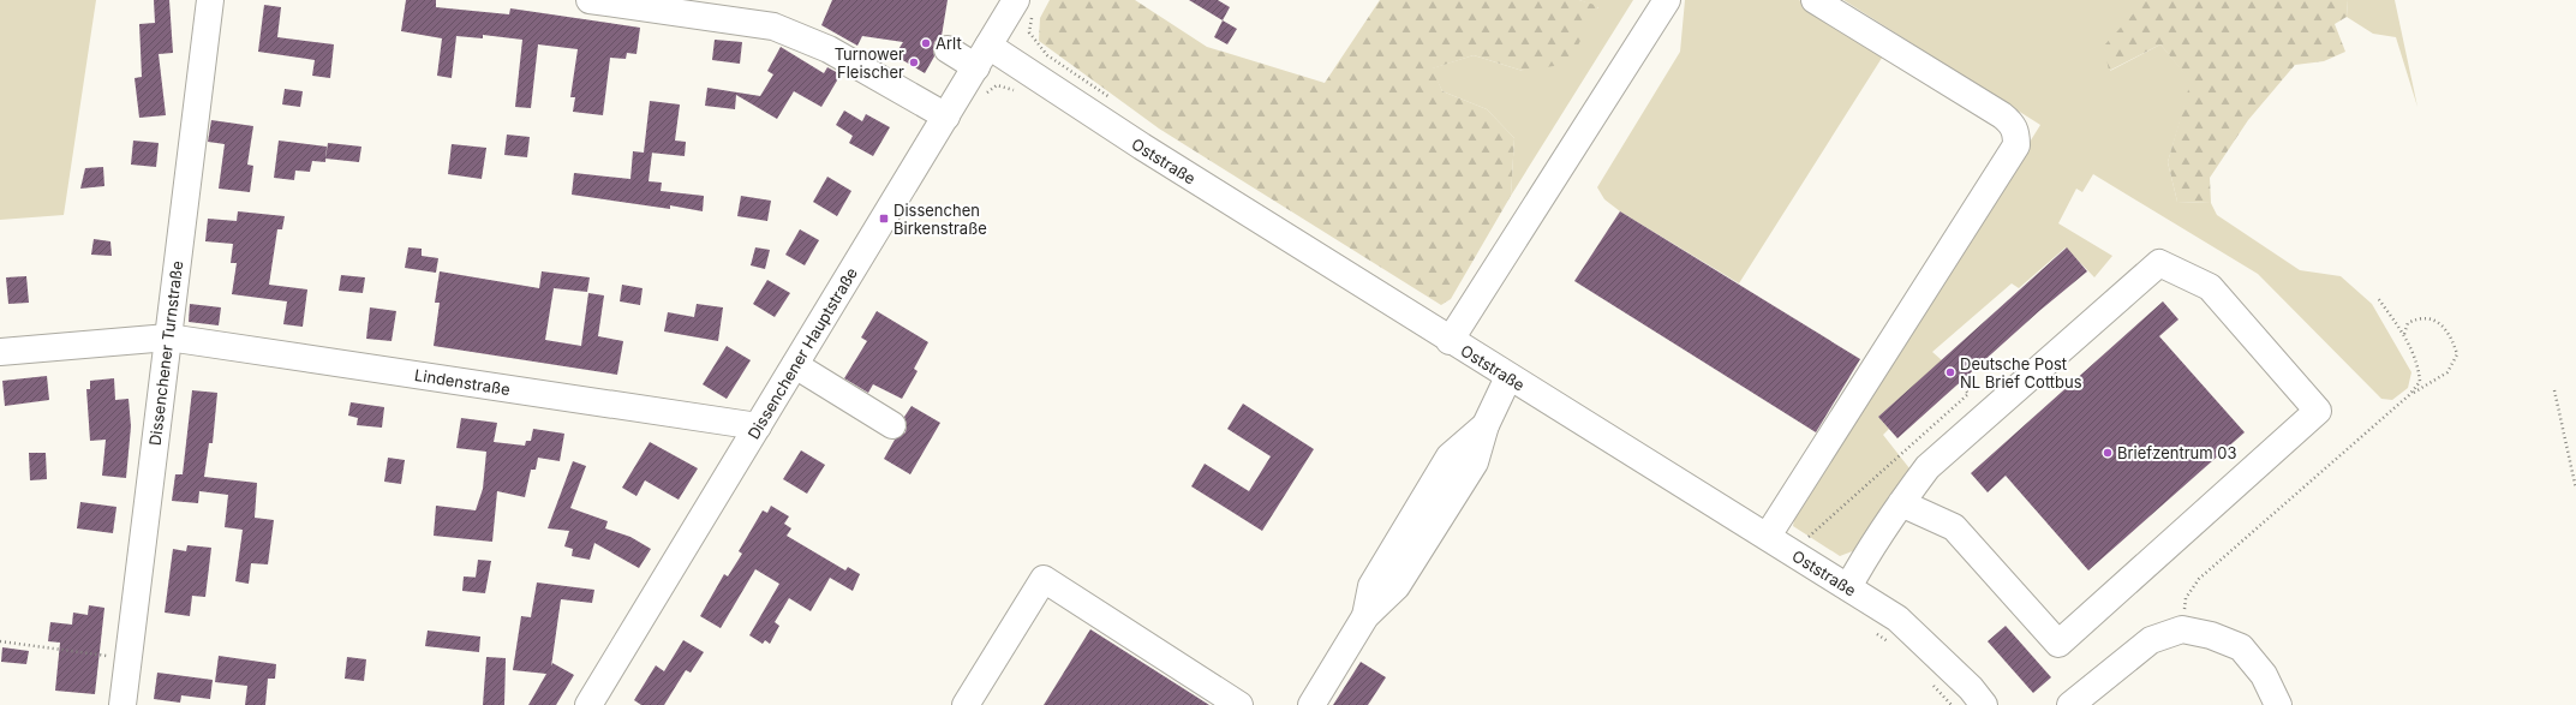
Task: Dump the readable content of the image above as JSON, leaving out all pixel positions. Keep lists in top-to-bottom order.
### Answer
{
  "streets": {
    "street": [
      "Oststraße",
      "Dissenchener Turnstraße",
      "Dissenchener Hauptstraße",
      "Lindenstraße"
    ]
  },
  "crossings": [
    ["Oststraße", "Dissenchener Hauptstraße"],
    ["Dissenchener Turnstraße", "Lindenstraße"],
    ["Dissenchener Hauptstraße", "Lindenstraße"]
  ],
  "places": {
    "other": [
      "Arlt",
      "Turnower Fleischer",
      "Deutsche Post NL Brief Cottbus",
      "Briefzentrum 03"
    ],
    "transit": ["Dissenchen Birkenstraße"]
  }
}
